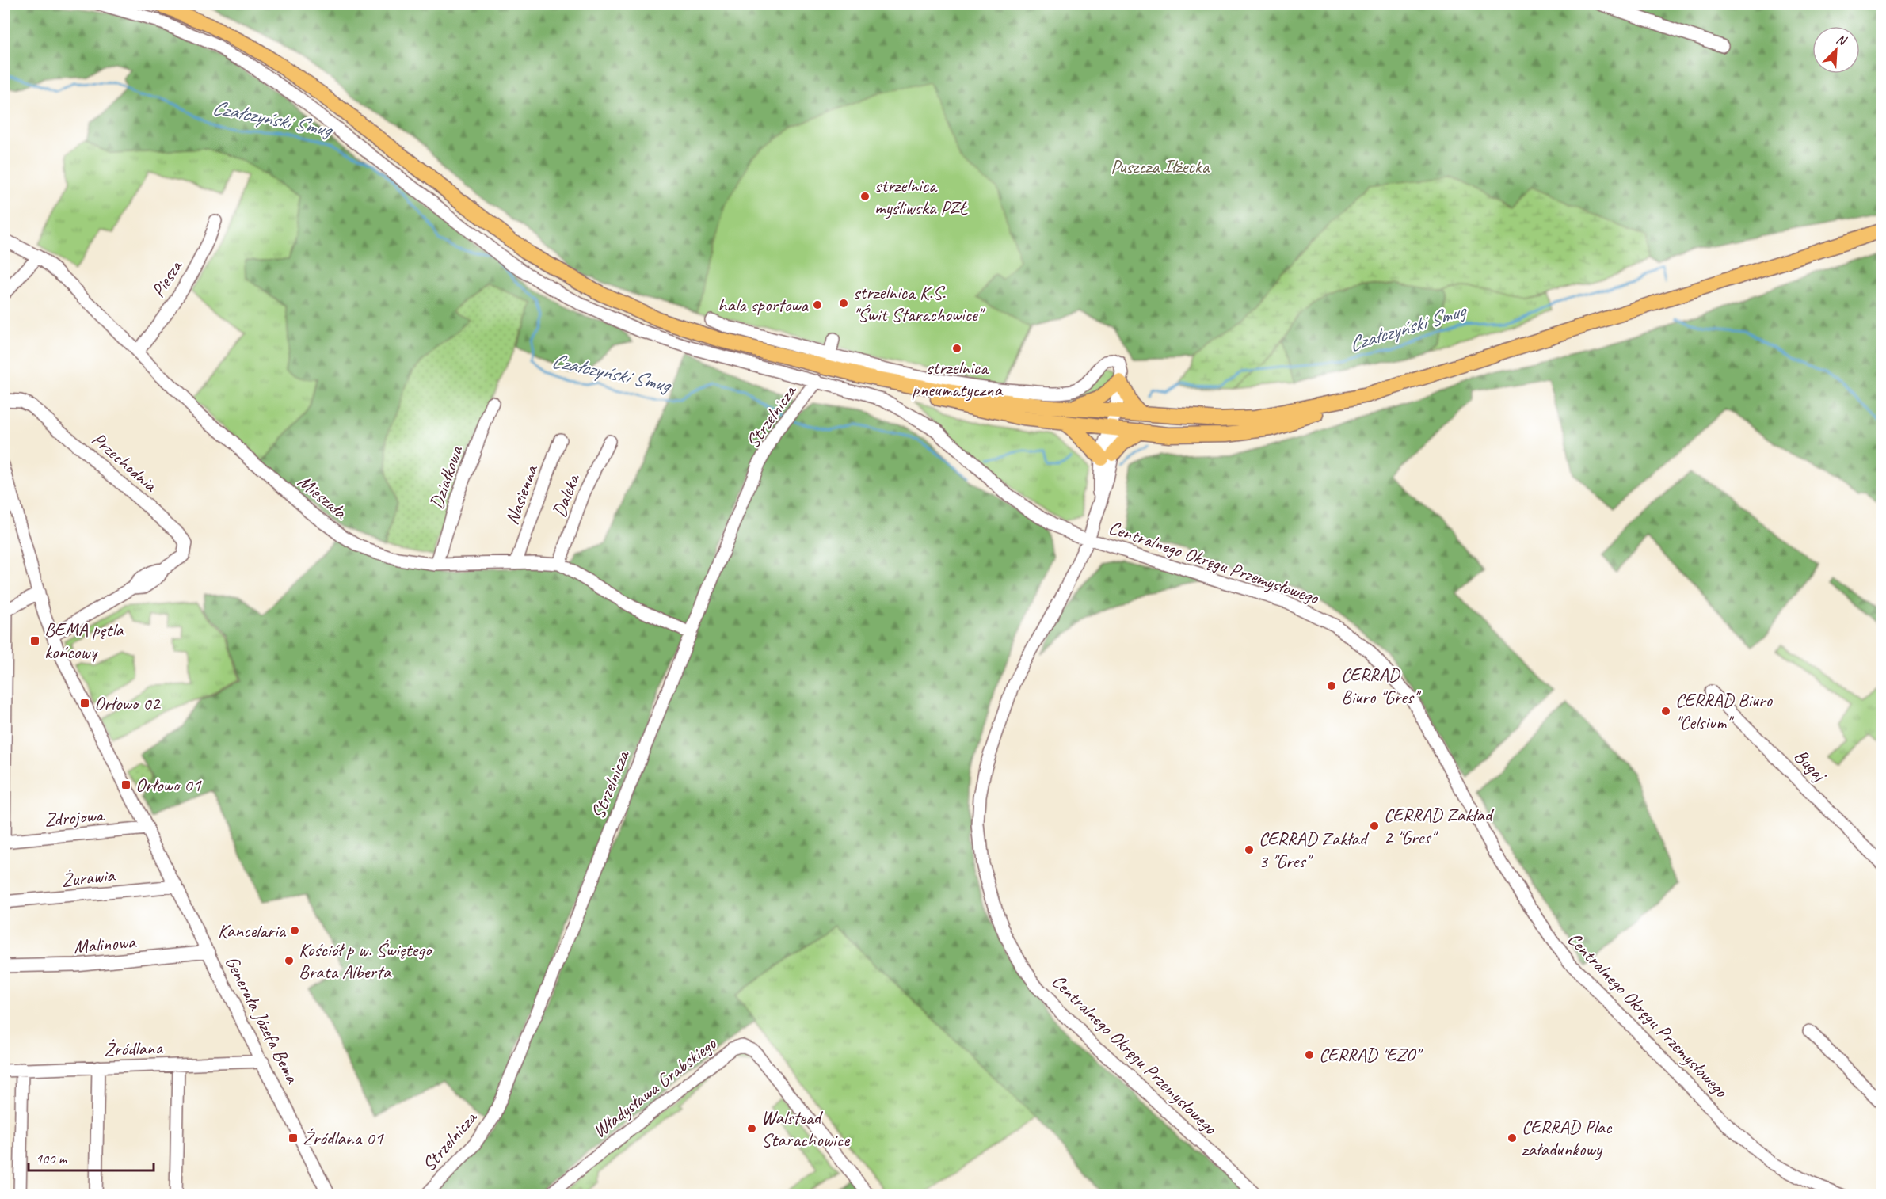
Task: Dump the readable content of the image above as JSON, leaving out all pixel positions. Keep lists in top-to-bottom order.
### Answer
{
  "streets": {
    "street": [
      "Piesza",
      "Strzelnicza",
      "Przechodnia",
      "Działkowa",
      "Nasienna",
      "Daleka",
      "Mieszała",
      "Centralnego Okręgu Przemysłowego",
      "Bugaj",
      "Zdrojowa",
      "Żurawia",
      "Malinowa",
      "Generała Józefa Bema",
      "Źródlana",
      "Władysława Grabskiego"
    ]
  },
  "crossings": [
    ["Piesza", "Mieszała"],
    ["Strzelnicza", "Mieszała"],
    ["Przechodnia", "Generała Józefa Bema"],
    ["Działkowa", "Mieszała"],
    ["Nasienna", "Mieszała"],
    ["Daleka", "Mieszała"],
    ["Zdrojowa", "Generała Józefa Bema"],
    ["Żurawia", "Generała Józefa Bema"],
    ["Malinowa", "Generała Józefa Bema"],
    ["Generała Józefa Bema", "Źródlana"]
  ],
  "water": ["Czałczyński Smug"],
  "parks": ["Puszcza Iłżecka"],
  "places": {
    "other": [
      "strzelnica myśliwska PZŁ",
      "strzelnica K.S. \"Świt Starachowice\"",
      "hala sportowa",
      "strzelnica pneumatyczna",
      "CERRAD Biuro \"Gres\"",
      "CERRAD Biuro \"Celsium\"",
      "CERRAD Zakład 2 \"Gres\"",
      "CERRAD Zakład 3 \"Gres\"",
      "Kancelaria",
      "Kościół p w. Świętego Brata Alberta",
      "CERRAD \"EZO\"",
      "Walstead Starachowice",
      "CERRAD Plac załadunkowy"
    ],
    "transit": [
      "BEMA pętla końcowy",
      "Orłowo 02",
      "Orłowo 01",
      "Źródlana 01"
    ]
  },
  "scale_bar": "100 m",
  "north": "top right"
}
